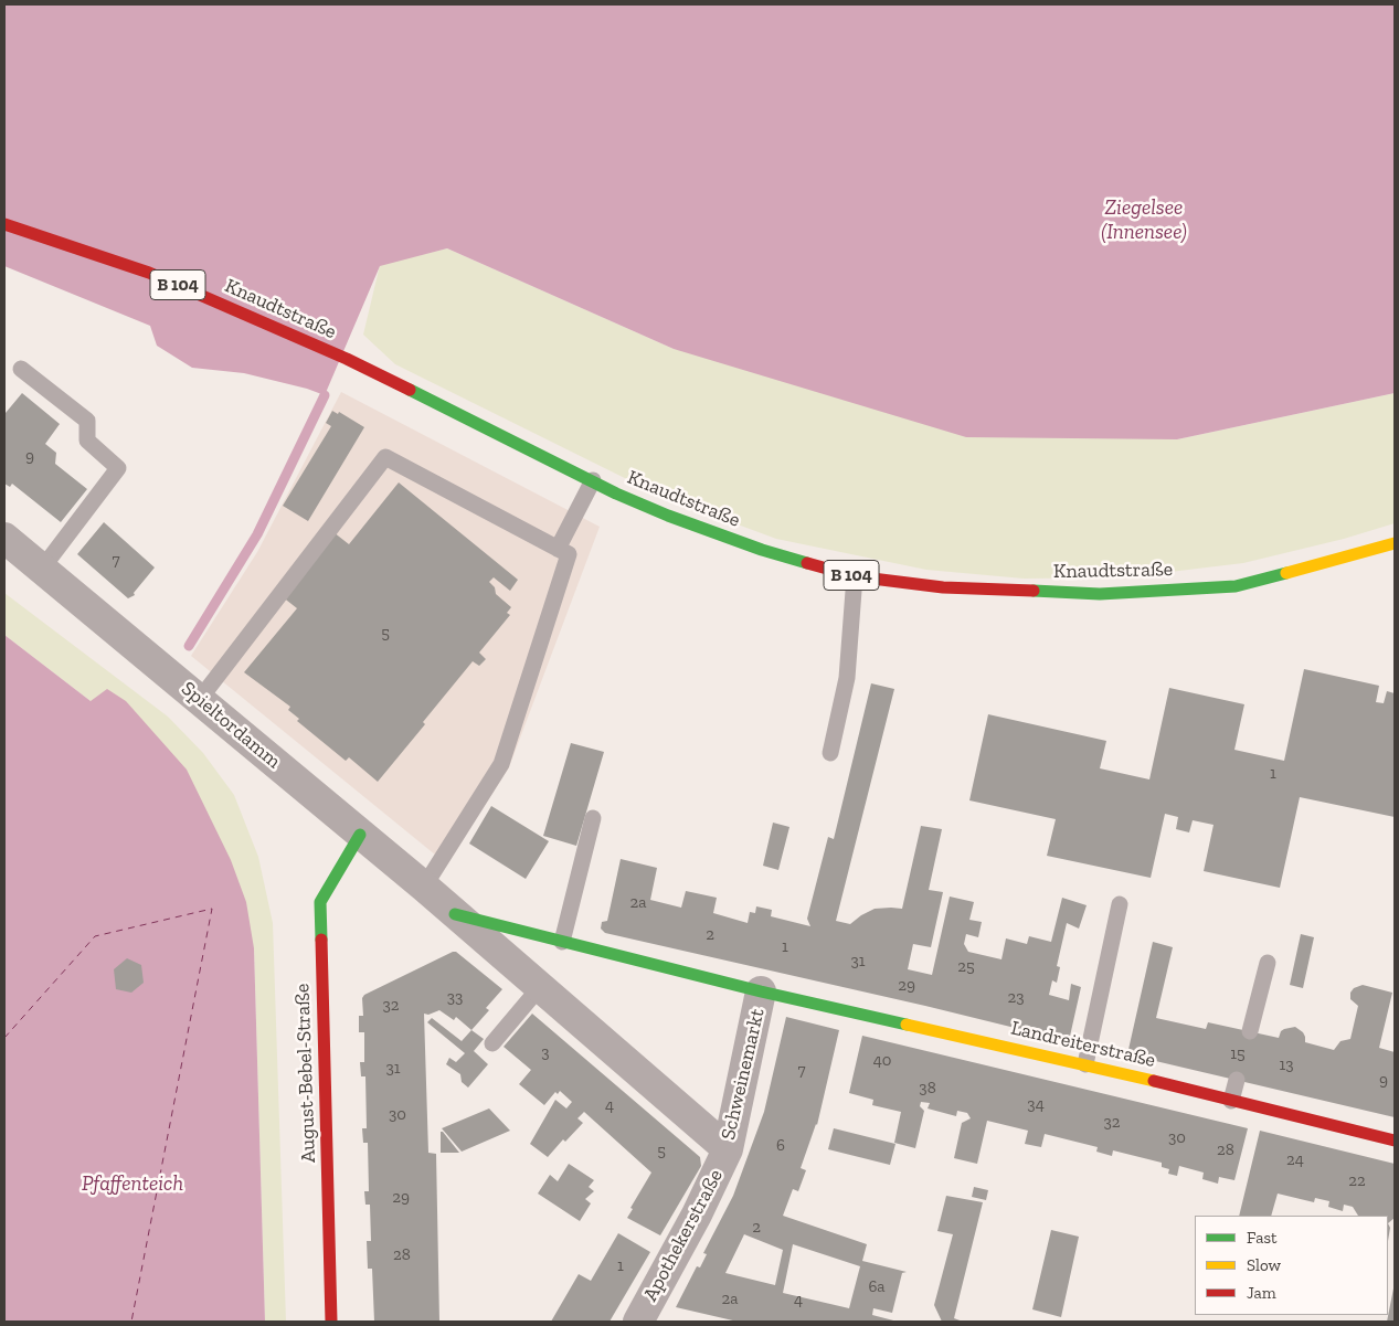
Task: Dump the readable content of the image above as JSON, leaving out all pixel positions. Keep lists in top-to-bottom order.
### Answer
{
  "streets": {
    "street": [
      "B 104",
      "Knaudtstraße",
      "Spieltordamm",
      "Landreiterstraße",
      "August-Bebel-Straße",
      "Schweinemarkt",
      "Apothekerstraße"
    ]
  },
  "crossings": [
    ["Spieltordamm", "August-Bebel-Straße"],
    ["Spieltordamm", "Schweinemarkt"],
    ["Landreiterstraße", "Schweinemarkt"],
    ["Schweinemarkt", "Apothekerstraße"]
  ],
  "water": ["Ziegelsee (Innensee)", "Pfaffenteich"],
  "house_numbers": [
    "9",
    "7",
    "5",
    "1",
    "2a",
    "2",
    "1",
    "31",
    "25",
    "29",
    "33",
    "23",
    "32",
    "3",
    "15",
    "40",
    "13",
    "31",
    "7",
    "9",
    "38",
    "34",
    "4",
    "30",
    "32",
    "30",
    "6",
    "28",
    "5",
    "24",
    "22",
    "29",
    "2",
    "28",
    "1",
    "6a",
    "2a",
    "4"
  ],
  "legend": ["Fast", "Slow", "Jam"]
}
